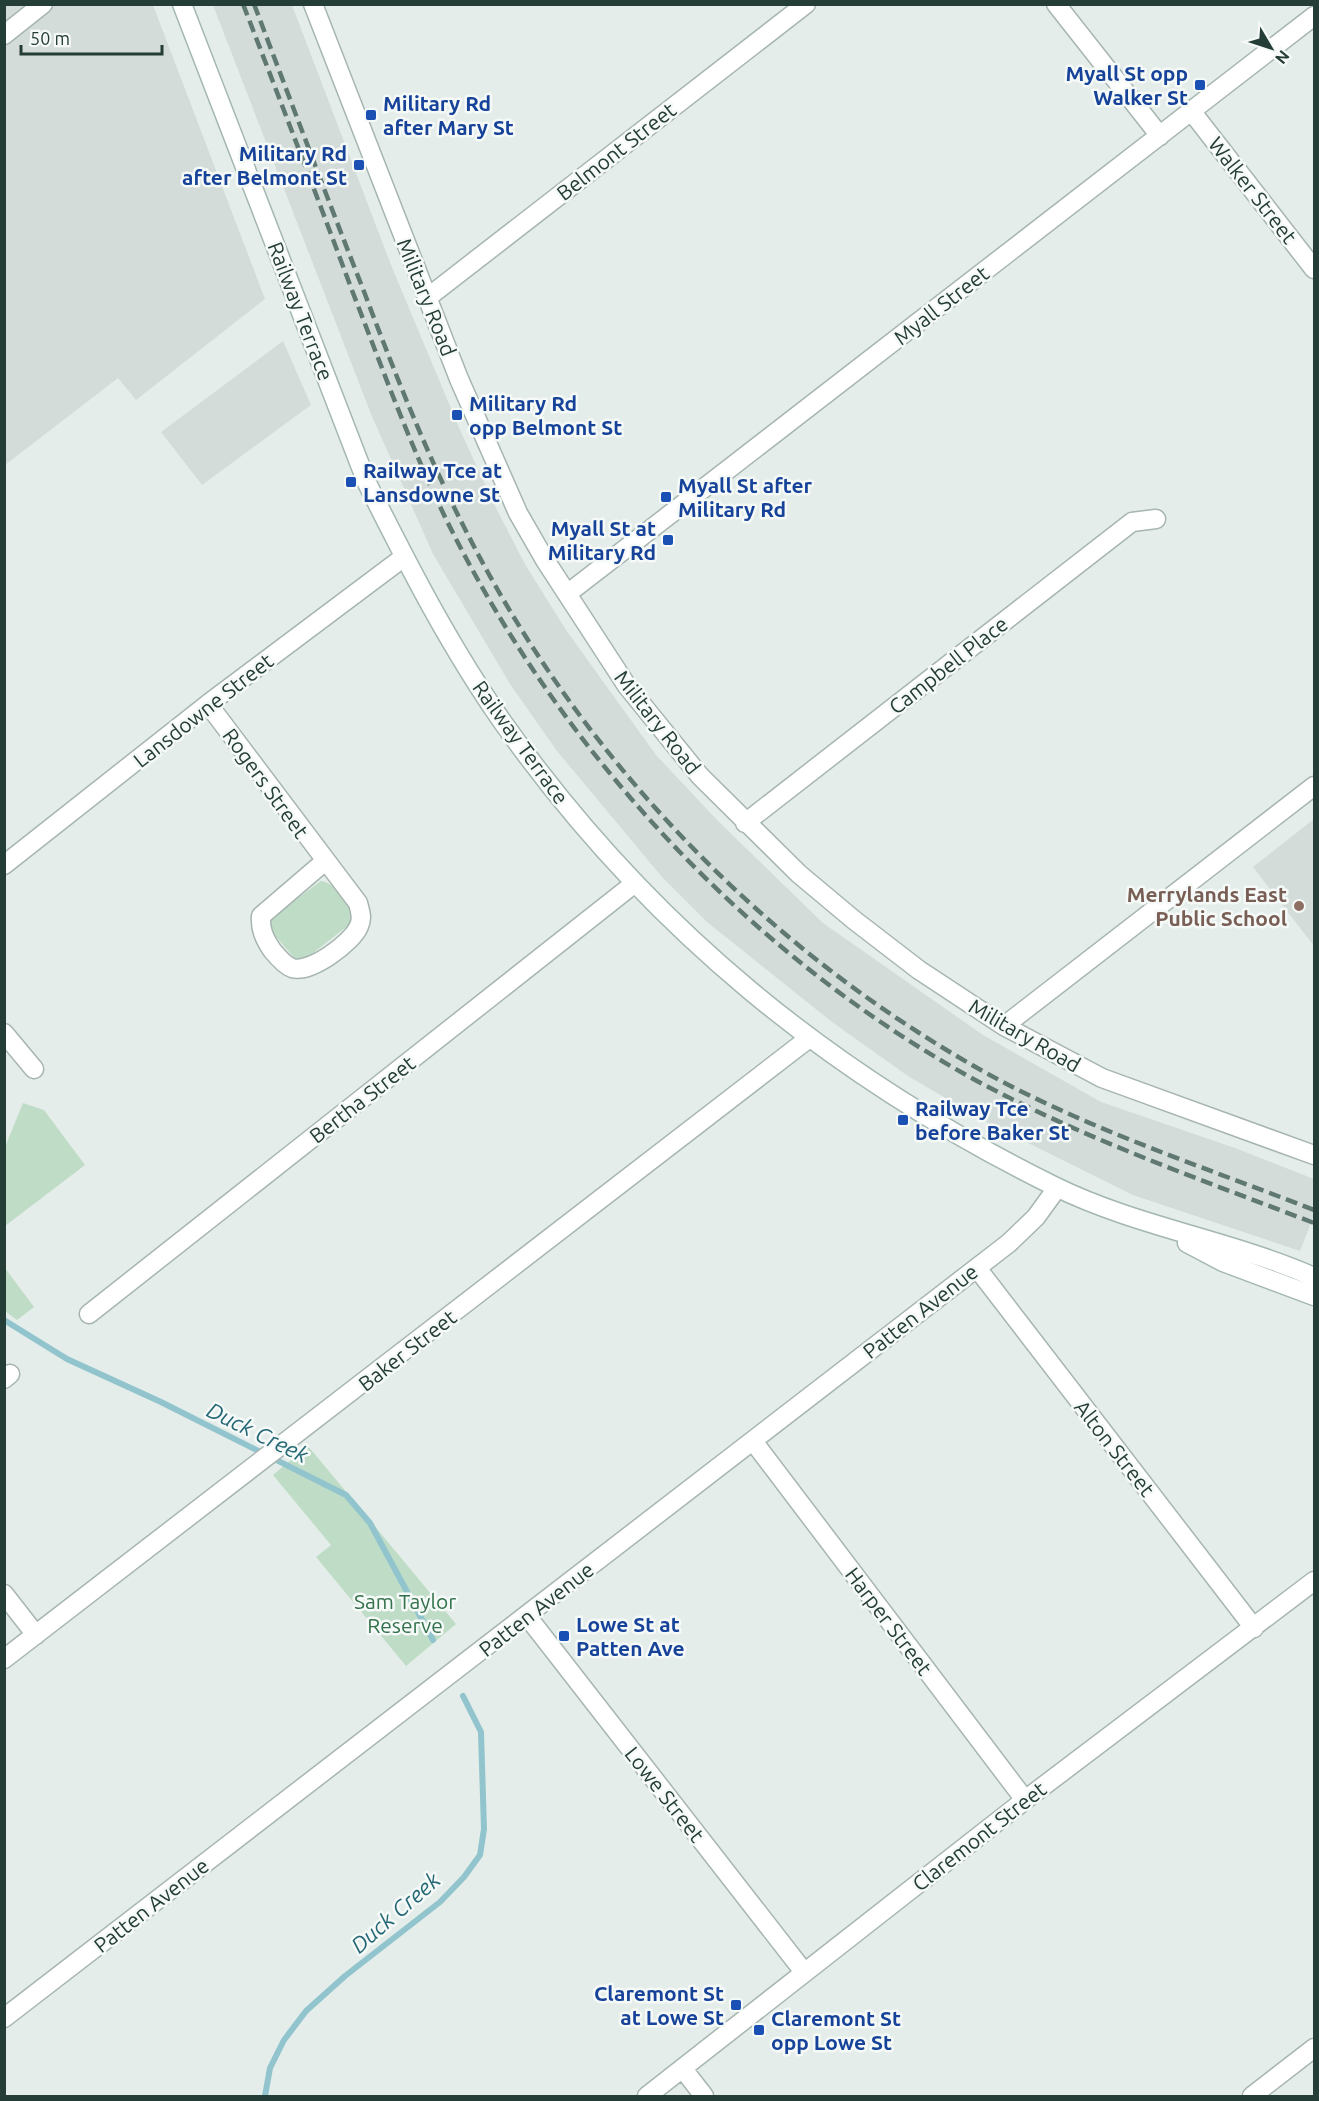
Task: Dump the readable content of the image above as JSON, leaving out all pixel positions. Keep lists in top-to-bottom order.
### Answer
{
  "streets": {
    "street": [
      "Belmont Street",
      "Walker Street",
      "Military Road",
      "Myall Street",
      "Railway Terrace",
      "Campbell Place",
      "Lansdowne Street",
      "Rogers Street",
      "Bertha Street",
      "Patten Avenue",
      "Baker Street",
      "Alton Street",
      "Harper Street",
      "Lowe Street",
      "Claremont Street"
    ]
  },
  "crossings": [
    ["Belmont Street", "Military Road"],
    ["Walker Street", "Myall Street"],
    ["Military Road", "Myall Street"],
    ["Military Road", "Campbell Place"],
    ["Railway Terrace", "Lansdowne Street"],
    ["Railway Terrace", "Bertha Street"],
    ["Railway Terrace", "Patten Avenue"],
    ["Railway Terrace", "Baker Street"],
    ["Lansdowne Street", "Rogers Street"],
    ["Patten Avenue", "Alton Street"],
    ["Patten Avenue", "Harper Street"],
    ["Patten Avenue", "Lowe Street"],
    ["Alton Street", "Claremont Street"],
    ["Harper Street", "Claremont Street"],
    ["Lowe Street", "Claremont Street"]
  ],
  "water": ["Duck Creek"],
  "parks": ["Sam Taylor Reserve"],
  "places": {
    "transit": [
      "Myall St opp Walker St",
      "Military Rd after Mary St",
      "Military Rd after Belmont St",
      "Military Rd opp Belmont St",
      "Railway Tce at Lansdowne St",
      "Myall St after Military Rd",
      "Myall St at Military Rd",
      "Railway Tce before Baker St",
      "Lowe St at Patten Ave",
      "Claremont St at Lowe St",
      "Claremont St opp Lowe St"
    ],
    "other": ["Merrylands East Public School"]
  },
  "scale_bar": "50 m",
  "north": "bottom right"
}
